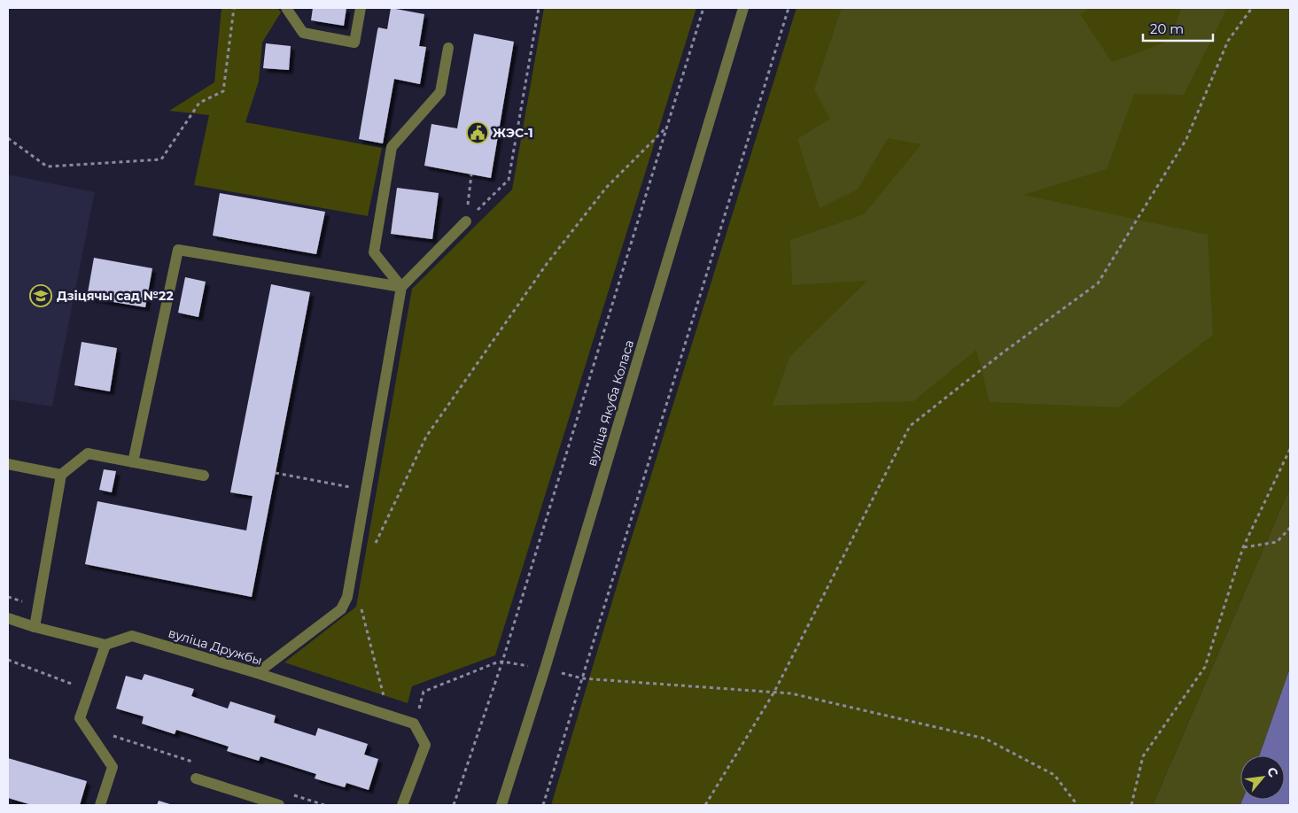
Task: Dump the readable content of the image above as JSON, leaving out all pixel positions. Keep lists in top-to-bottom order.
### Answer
{
  "streets": {
    "street": ["вуліца Якуба Коласа", "вуліца Дружбы"]
  },
  "places": {
    "public building": ["ЖЭС-1"],
    "school or university": ["Дзіцячы сад №22"]
  },
  "scale_bar": "20 m",
  "north": "top right"
}
